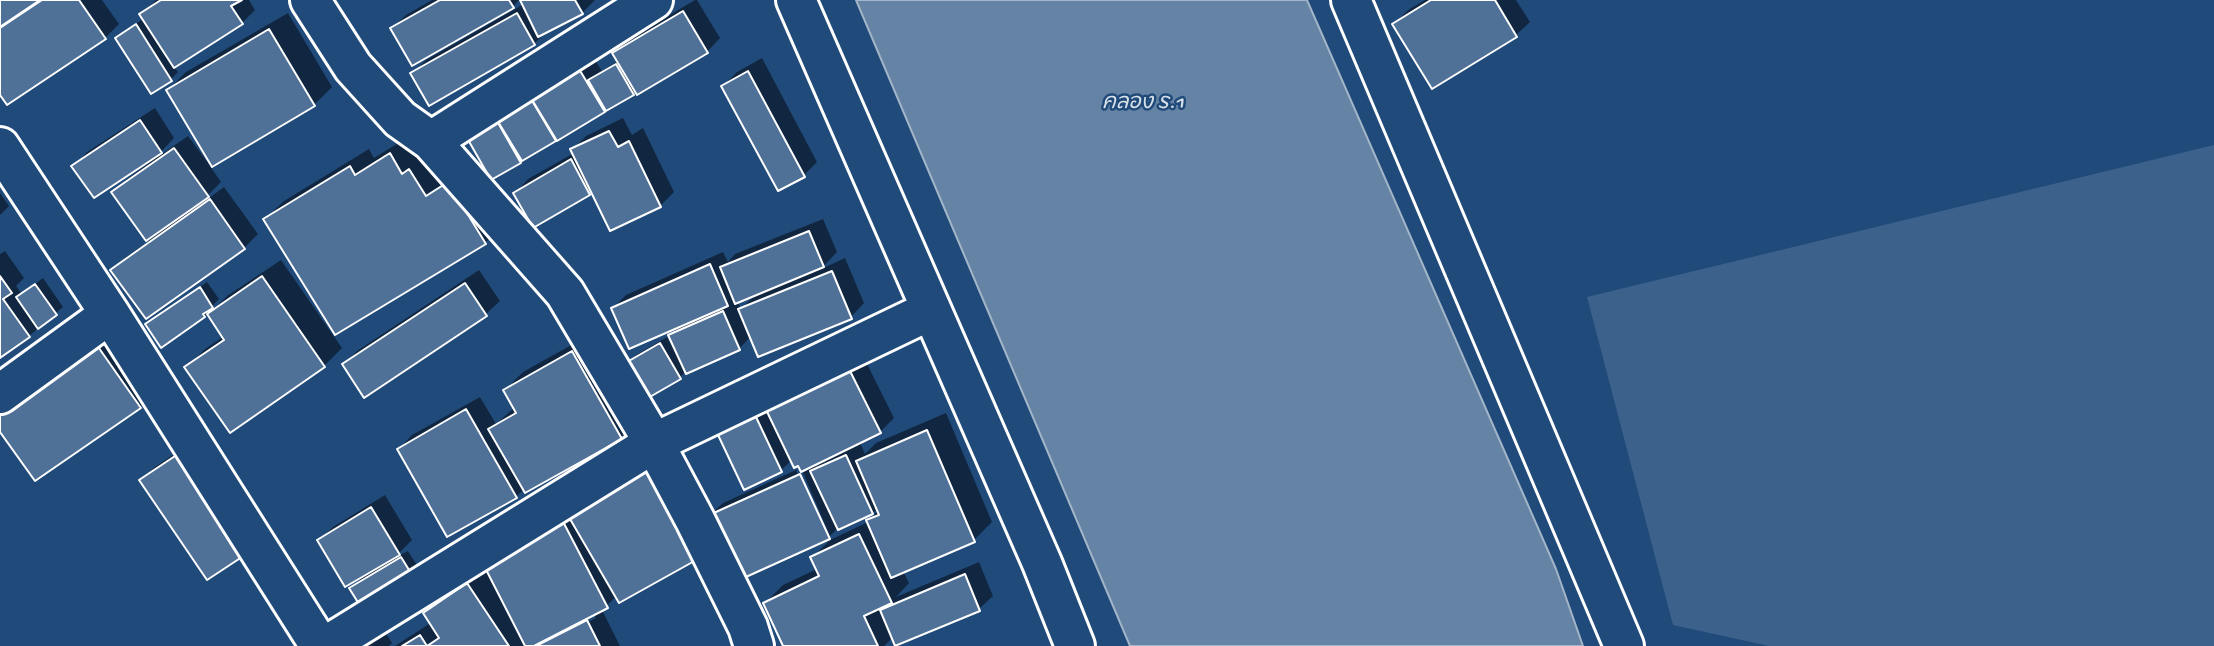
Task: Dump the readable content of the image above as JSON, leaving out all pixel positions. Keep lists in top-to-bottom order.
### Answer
{
  "water": ["คลอง ร.1"]
}
